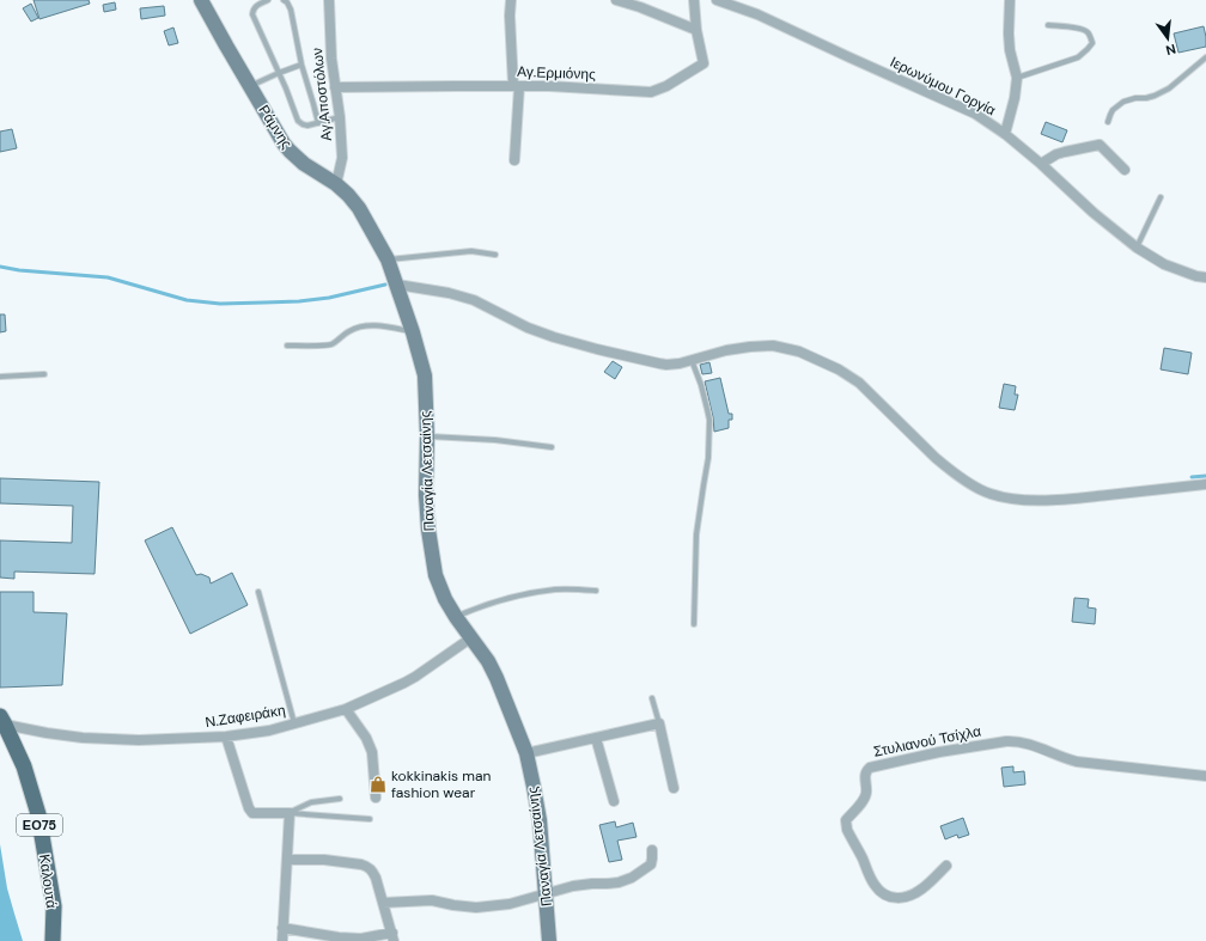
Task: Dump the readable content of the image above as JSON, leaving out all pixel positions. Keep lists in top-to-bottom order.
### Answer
{
  "streets": {
    "main road": [
      "Ράμνης",
      "Παναγία Λετσαίνης",
      "ΕΟ75",
      "Καλουτά"
    ],
    "street": [
      "Αγ.Ερμιόνης",
      "Ιερωνύμου Γοργία",
      "Αγ.Αποστόλων",
      "Ν.Ζαφειράκη",
      "Στυλιανού Τσίχλα"
    ]
  },
  "crossings": [
    ["Αγ.Ερμιόνης", "Αγ.Αποστόλων"],
    ["Αγ.Αποστόλων", "Ράμνης"],
    ["Ράμνης", "Παναγία Λετσαίνης"],
    ["Παναγία Λετσαίνης", "Ν.Ζαφειράκη"],
    ["Ν.Ζαφειράκη", "Καλουτά"]
  ],
  "places": {
    "shop": ["kokkinakis man fashion wear"]
  },
  "north": "bottom"
}
